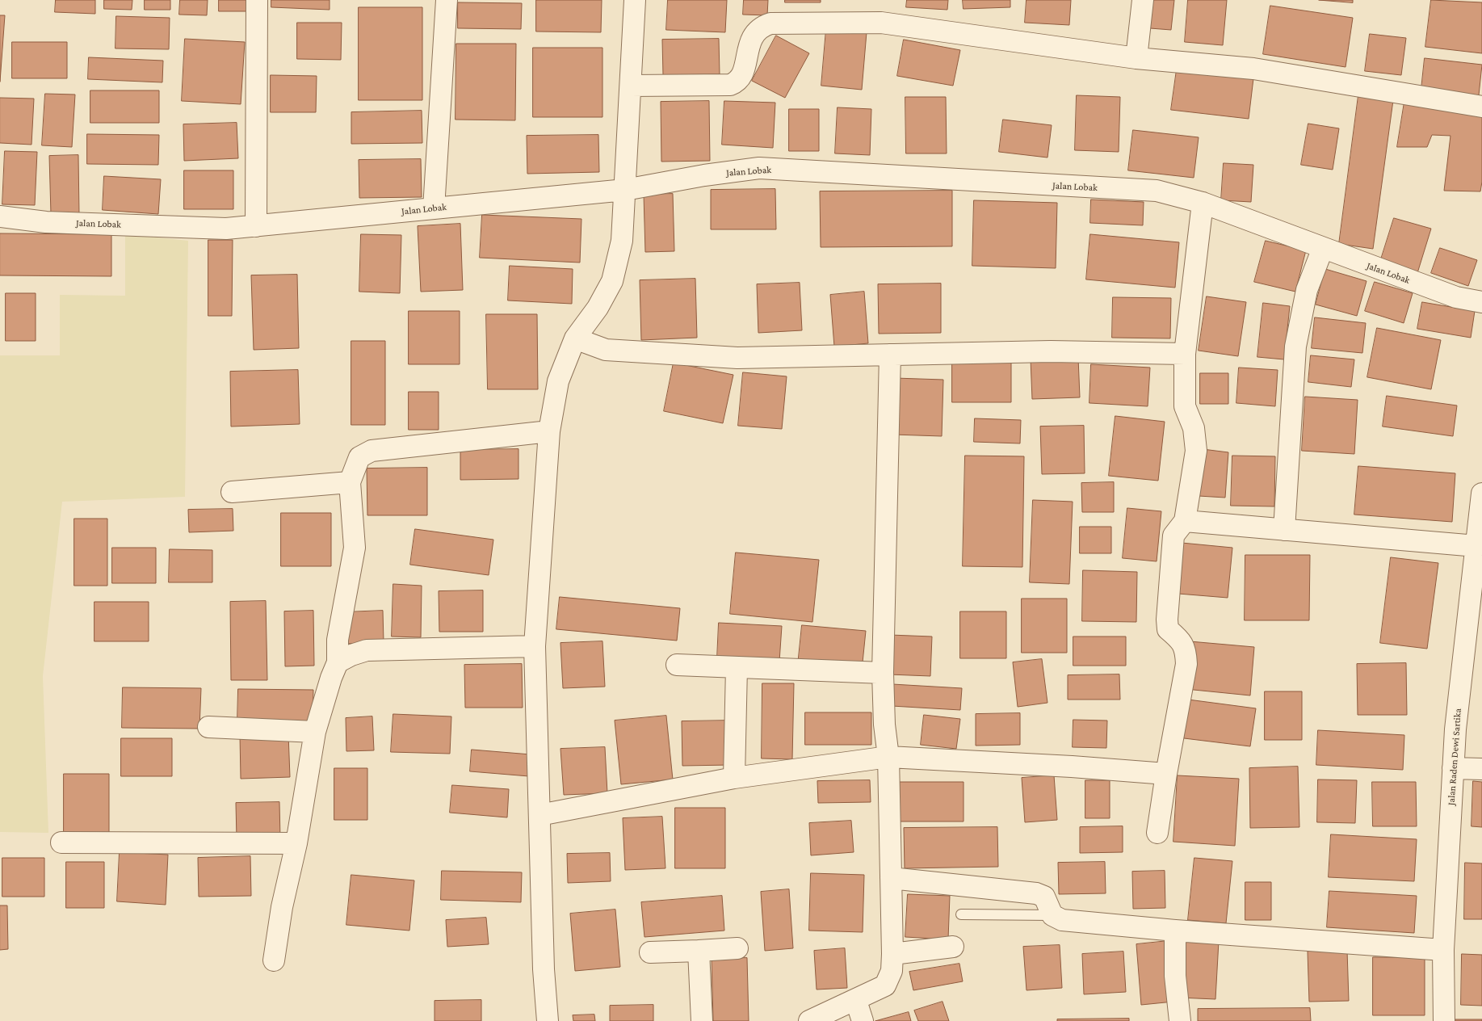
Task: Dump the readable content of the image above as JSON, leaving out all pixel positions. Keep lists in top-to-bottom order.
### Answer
{
  "streets": {
    "street": ["Jalan Lobak", "Jalan Raden Dewi Sartika"]
  }
}
